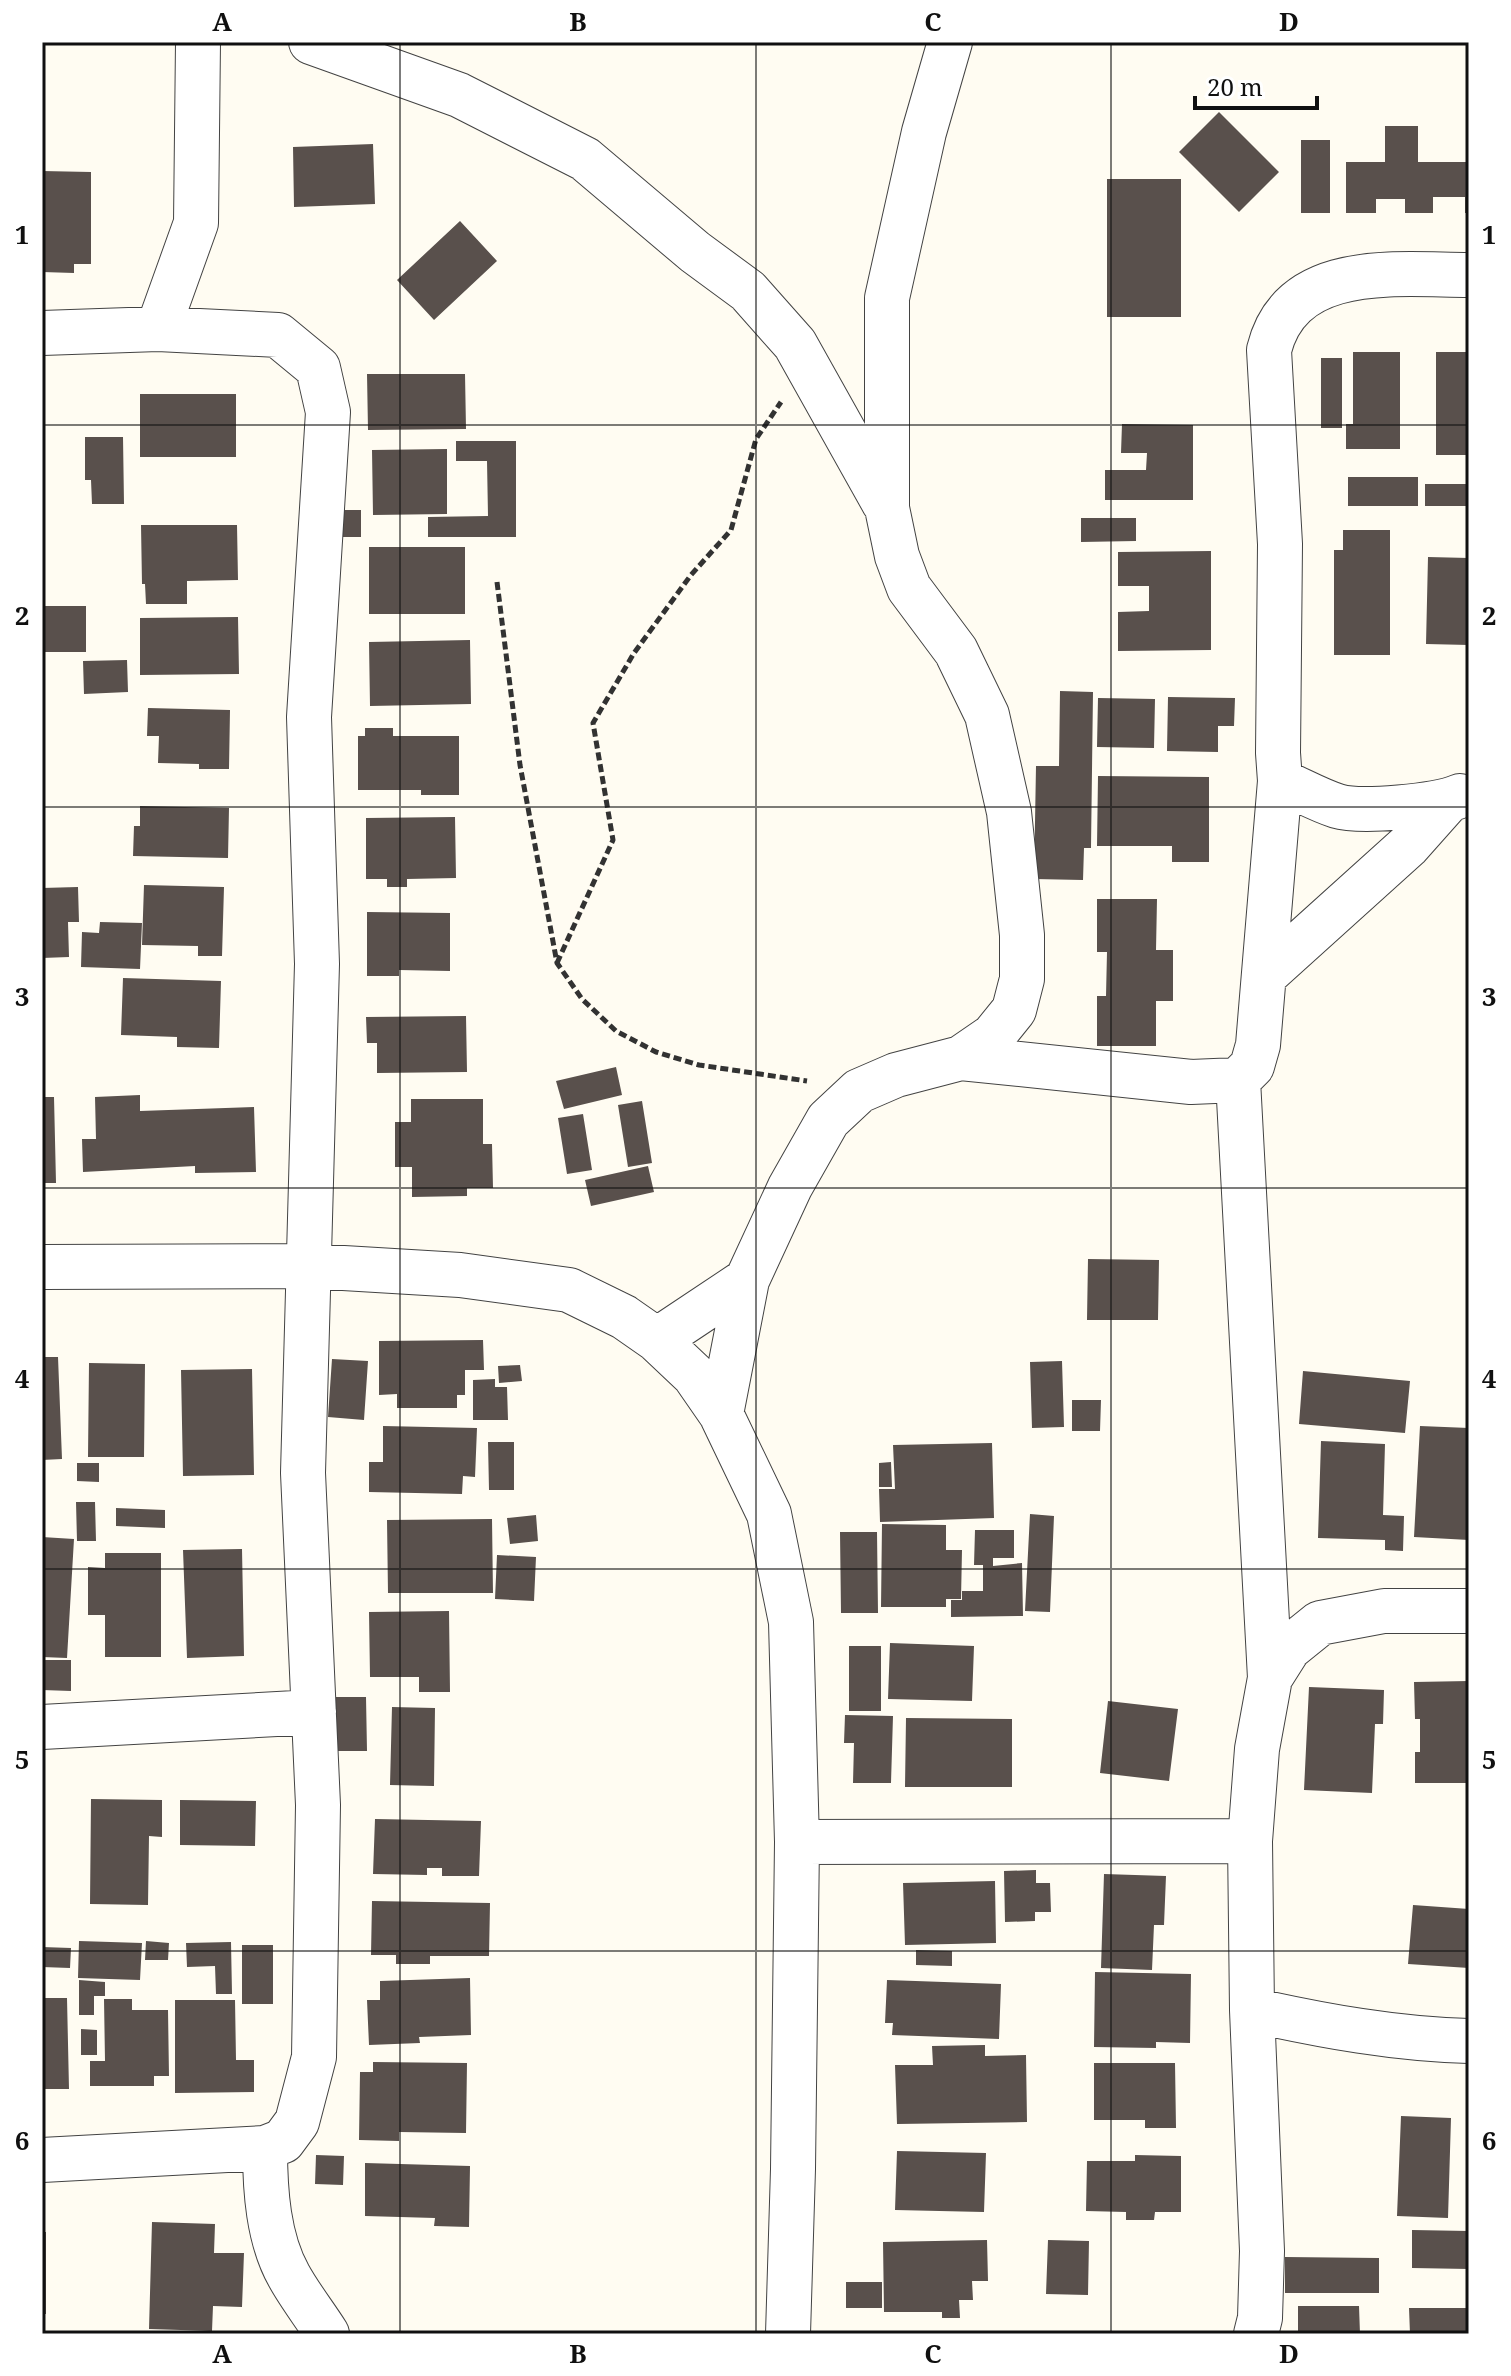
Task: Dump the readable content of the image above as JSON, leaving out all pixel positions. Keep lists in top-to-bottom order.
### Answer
{
  "scale_bar": "20 m",
  "grid": {
    "columns": [
      "A",
      "B",
      "C",
      "D"
    ],
    "rows": [
      "1",
      "2",
      "3",
      "4",
      "5",
      "6"
    ]
  }
}
